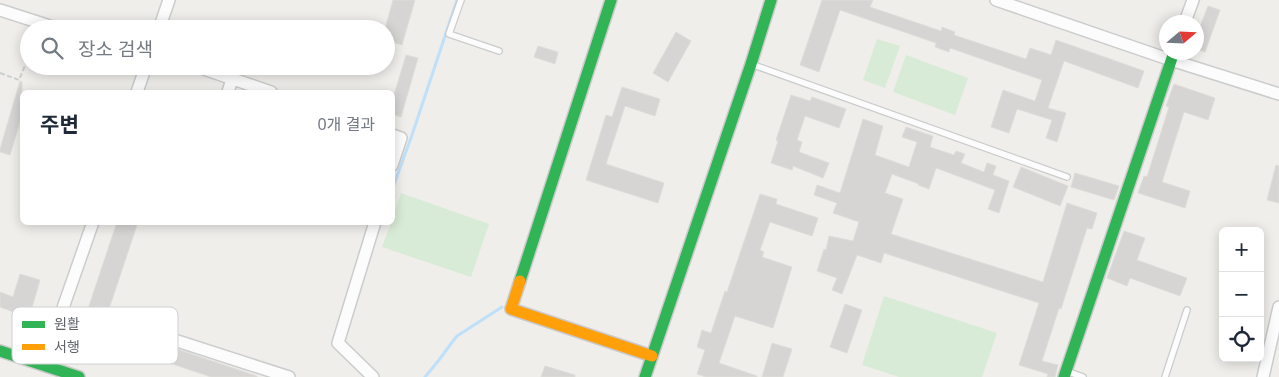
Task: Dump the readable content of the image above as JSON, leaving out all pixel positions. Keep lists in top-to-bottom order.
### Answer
{
  "legend": ["원활", "서행"],
  "north": "right",
  "page": {
    "search": "장소 검색",
    "heading": ["주변", "0개 결과"],
    "map_buttons": ["+", "−"]
  }
}
